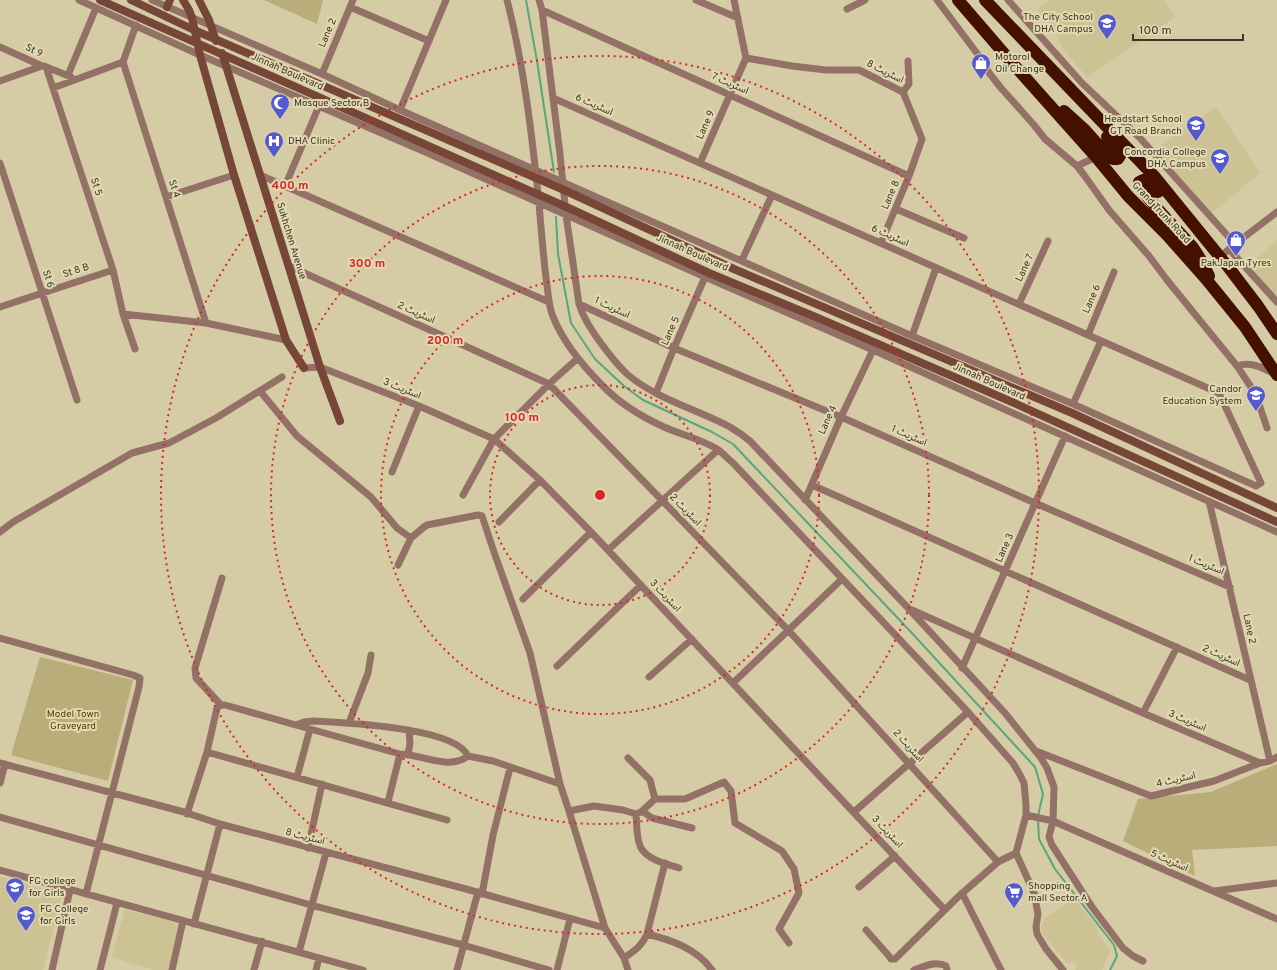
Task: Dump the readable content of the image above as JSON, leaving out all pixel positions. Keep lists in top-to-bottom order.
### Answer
{
  "streets": {
    "highway": ["Grand Trunk Road"],
    "street": [
      "Lane 2",
      "St 9",
      "Jinnah Boulevard",
      "اسٹریٹ 8",
      "اسٹریٹ 7",
      "اسٹریٹ 6",
      "Lane 9",
      "St 5",
      "St 4",
      "Lane 8",
      "Sukhchen Avenue",
      "Lane 7",
      "St 8 B",
      "St 6",
      "Lane 6",
      "اسٹریٹ 1",
      "اسٹریٹ 2",
      "Lane 5",
      "اسٹریٹ 3",
      "Lane 4",
      "Lane 3",
      "اسٹریٹ 4",
      "اسٹریٹ 5"
    ]
  },
  "crossings": [
    ["Lane 2", "اسٹریٹ 1"],
    ["Lane 2", "اسٹریٹ 2"],
    ["Lane 2", "اسٹریٹ 4"],
    ["St 9", "St 5"],
    ["Jinnah Boulevard", "Sukhchen Avenue"],
    ["اسٹریٹ 8", "اسٹریٹ 7"],
    ["اسٹریٹ 8", "Lane 8"],
    ["اسٹریٹ 7", "Lane 9"],
    ["اسٹریٹ 7", "Lane 8"],
    ["اسٹریٹ 6", "Lane 9"],
    ["اسٹریٹ 6", "Lane 8"],
    ["اسٹریٹ 6", "Lane 7"],
    ["اسٹریٹ 6", "Lane 6"],
    ["St 5", "St 8 B"],
    ["Sukhchen Avenue", "اسٹریٹ 2"],
    ["Sukhchen Avenue", "اسٹریٹ 3"],
    ["St 8 B", "St 6"],
    ["اسٹریٹ 1", "Lane 5"],
    ["اسٹریٹ 1", "Lane 4"],
    ["اسٹریٹ 1", "Lane 3"],
    ["اسٹریٹ 2", "Lane 4"],
    ["اسٹریٹ 2", "Lane 3"],
    ["اسٹریٹ 3", "Lane 3"],
    ["اسٹریٹ 3", "اسٹریٹ 4"]
  ],
  "parks": ["Model Town Graveyard"],
  "places": {
    "school or university": [
      "The City School DHA Campus",
      "Headstart School GT Road Branch",
      "Concordia College DHA Campus",
      "Candor Education System",
      "FG college for Girls",
      "FG College for Girls"
    ],
    "shop": ["Motorol Oil Change", "PakJapan Tyres"],
    "mosque": ["Mosque Sector B"],
    "hospital": ["DHA Clinic"],
    "supermarket": ["Shopping mall Sector A"]
  },
  "scale_bar": "100 m",
  "rings": [
    "400 m",
    "300 m",
    "200 m",
    "100 m"
  ]
}
